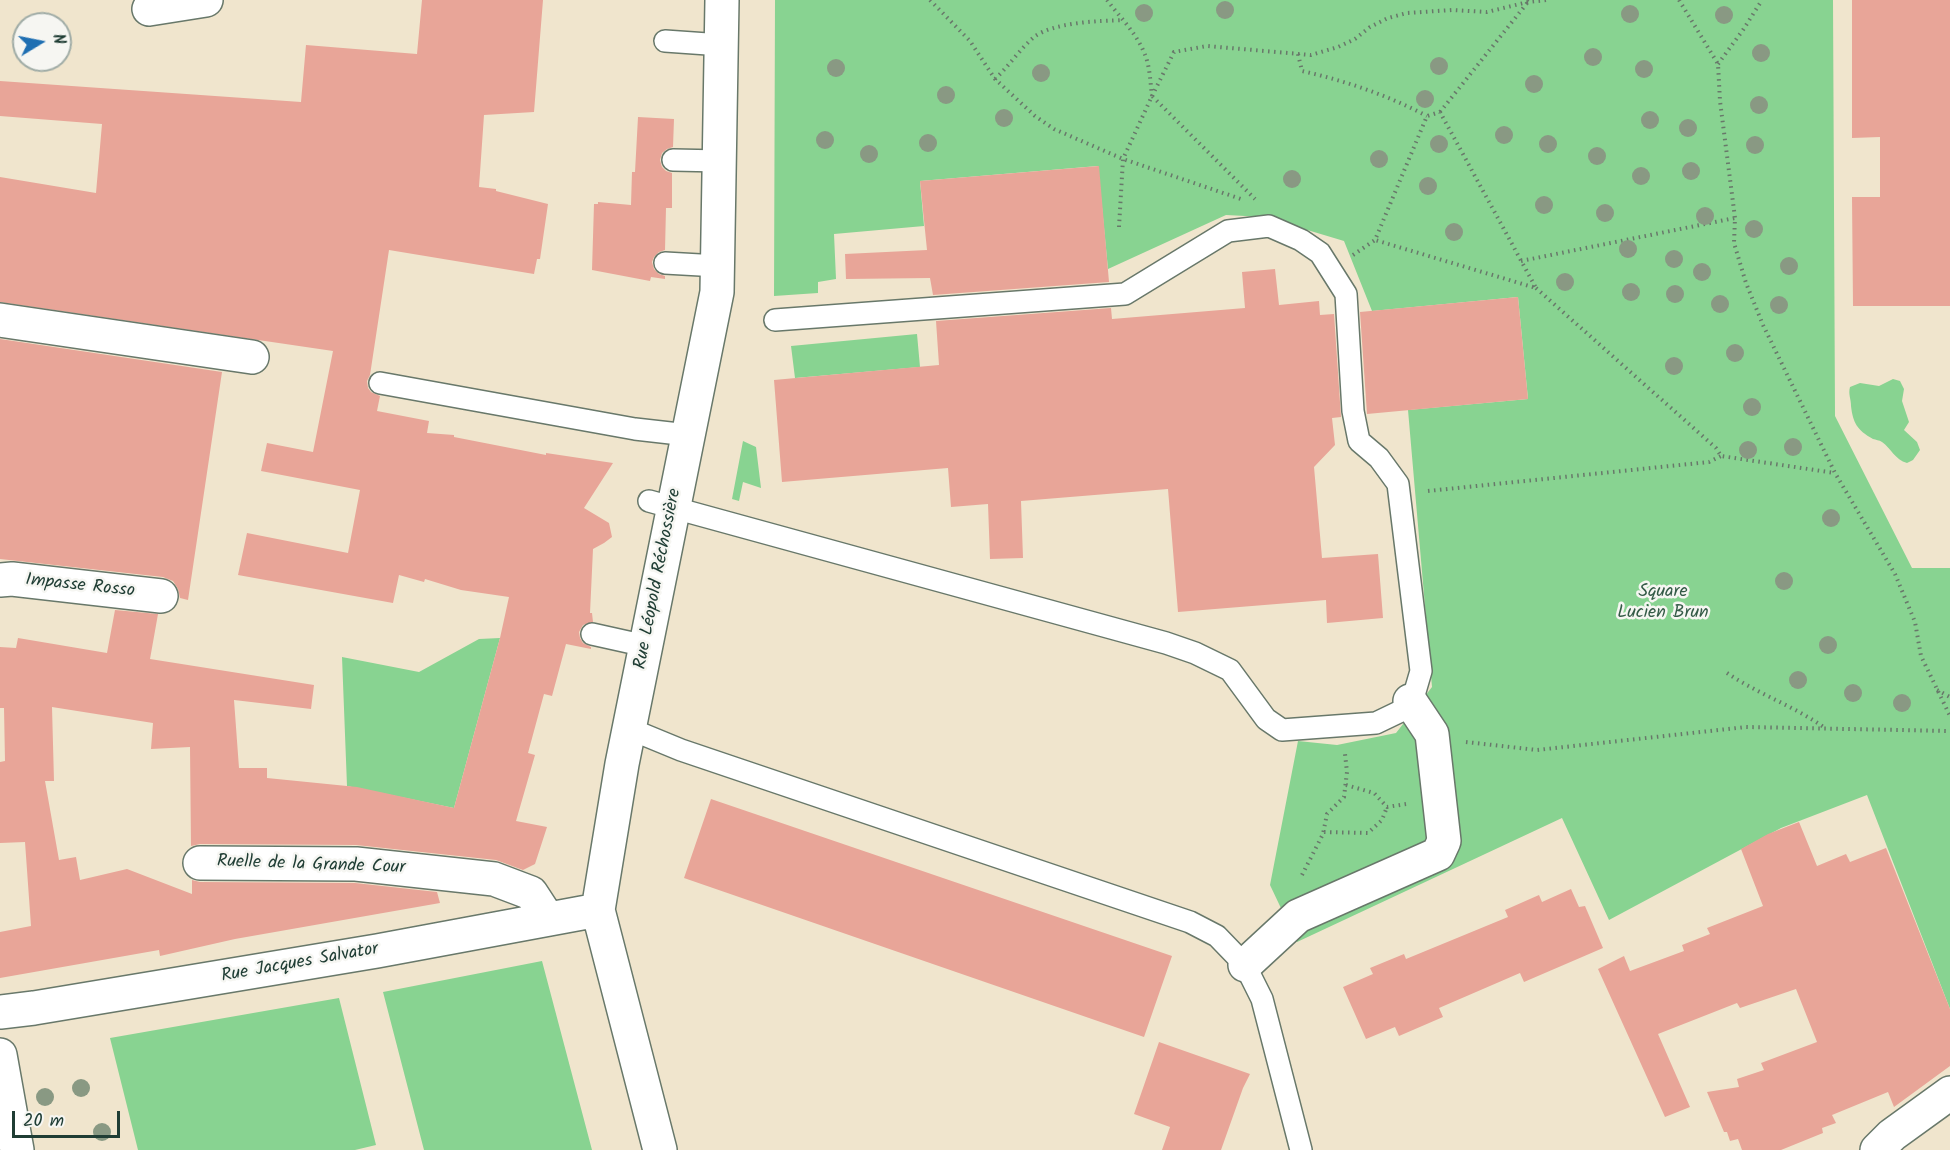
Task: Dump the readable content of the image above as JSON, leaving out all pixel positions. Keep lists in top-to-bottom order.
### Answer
{
  "streets": {
    "street": [
      "Rue Léopold Réchossière",
      "Impasse Rosso",
      "Ruelle de la Grande Cour",
      "Rue Jacques Salvator"
    ]
  },
  "crossings": [
    ["Rue Léopold Réchossière", "Rue Jacques Salvator"],
    ["Ruelle de la Grande Cour", "Rue Jacques Salvator"]
  ],
  "parks": ["Square Lucien Brun"],
  "scale_bar": "20 m",
  "north": "right"
}
